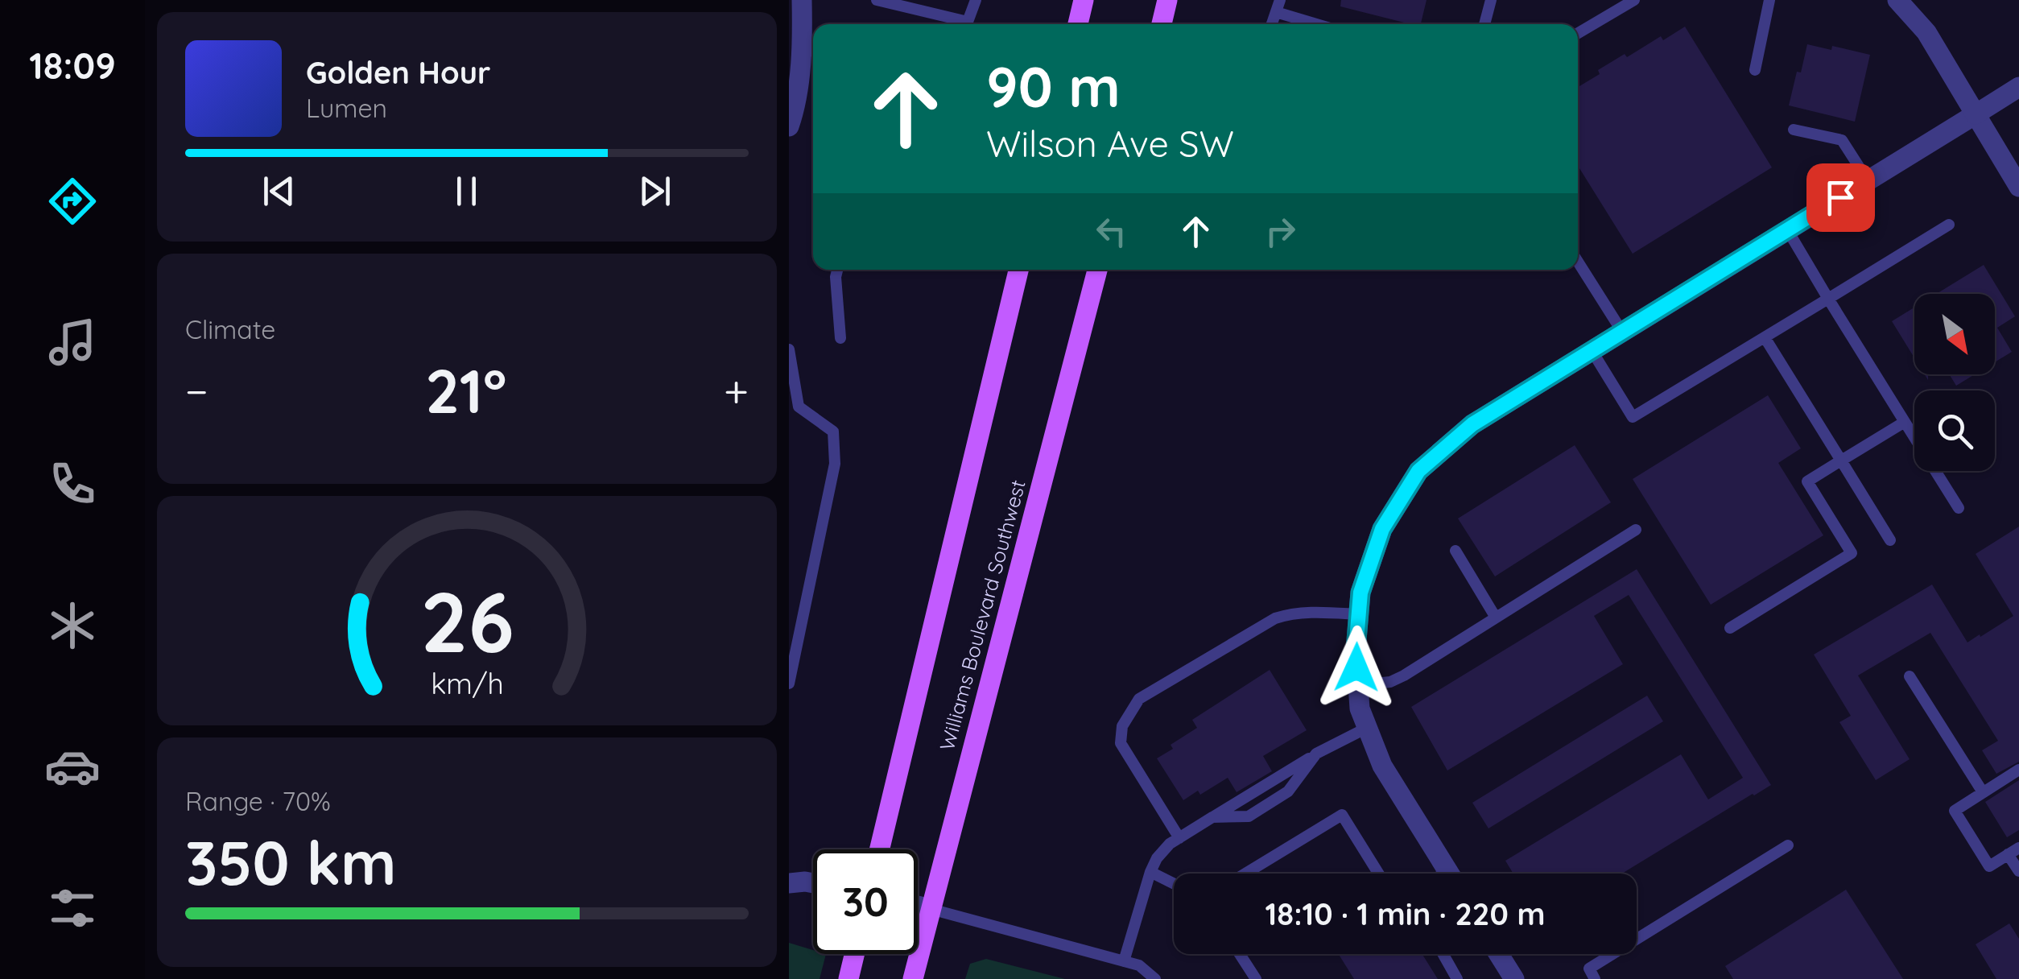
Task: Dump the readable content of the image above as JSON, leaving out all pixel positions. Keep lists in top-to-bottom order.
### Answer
{
  "streets": {
    "main road": ["Williams Boulevard Southwest"]
  },
  "north": "bottom right",
  "page": {
    "tabs": "18:09",
    "turn": ["90 m", "Wilson Ave SW"],
    "song": ["Golden Hour", "Lumen"],
    "tile": [
      "Climate",
      ["Range · 70%", "350 km"]
    ],
    "heat": ["−", "21°", "+"],
    "limit": "30",
    "trip": "18:10 · 1 min · 220 m",
    "gauge": ["26", "km/h"]
  }
}
